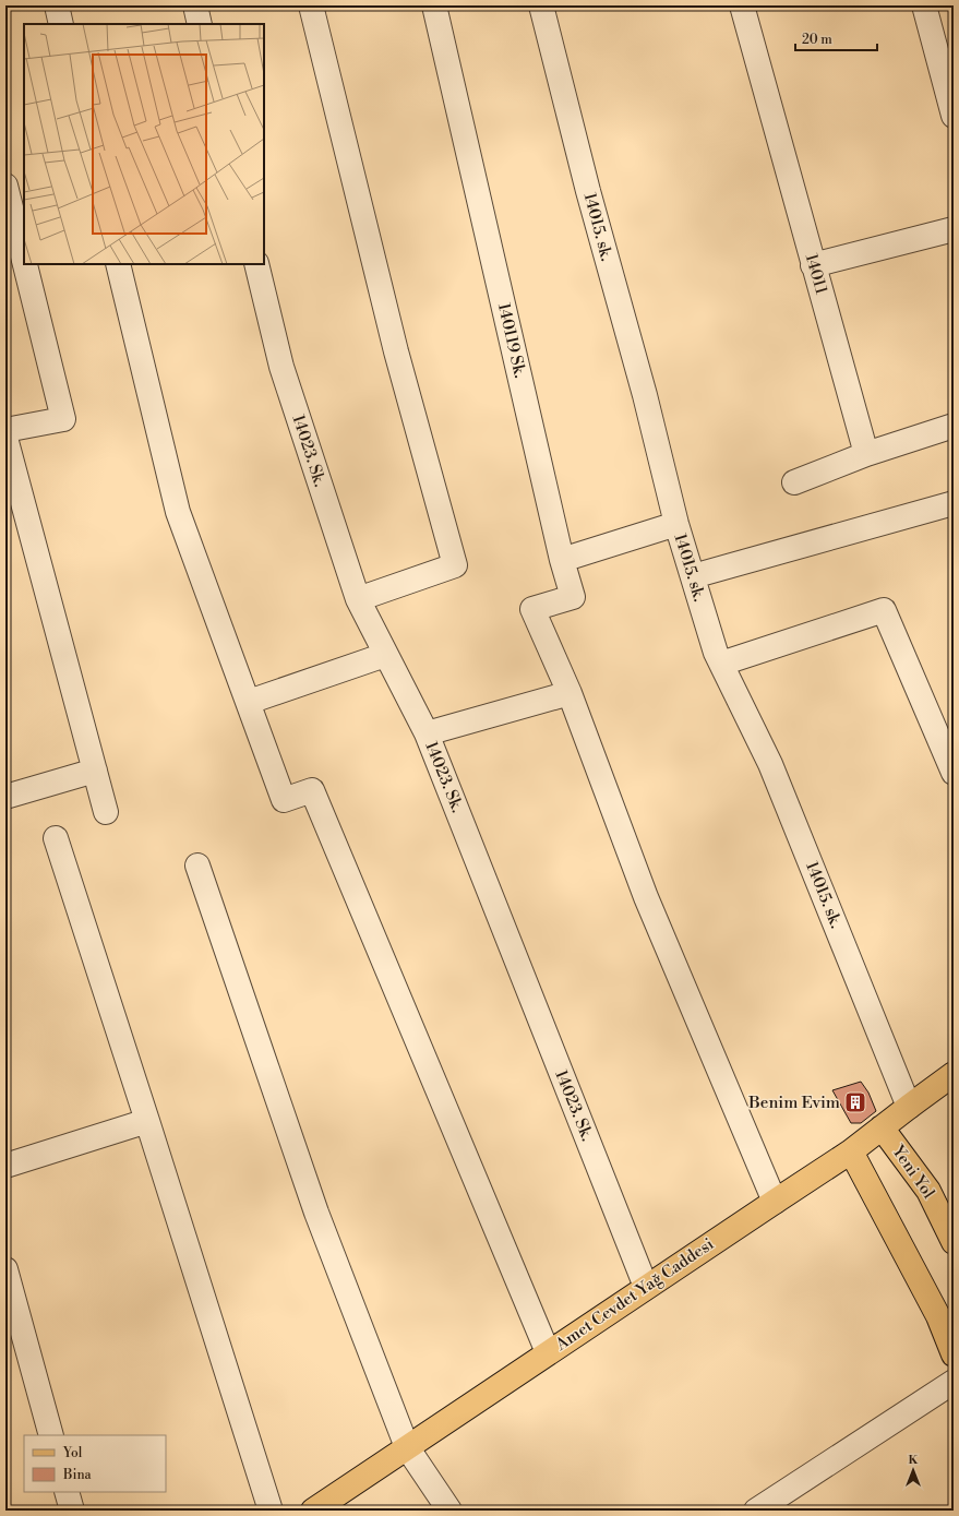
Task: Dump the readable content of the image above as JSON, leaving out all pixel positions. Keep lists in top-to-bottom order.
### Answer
{
  "streets": {
    "main road": ["Yeni Yol", "Amet Cevdet Yağ Caddesi"],
    "street": [
      "14015. sk.",
      "14011",
      "140119 Sk.",
      "14023. Sk."
    ]
  },
  "crossings": [
    ["14015. sk.", "Amet Cevdet Yağ Caddesi"],
    ["14023. Sk.", "Amet Cevdet Yağ Caddesi"],
    ["Yeni Yol", "Amet Cevdet Yağ Caddesi"]
  ],
  "places": {
    "building": ["Benim Evim"]
  },
  "legend": ["Yol", "Bina"],
  "scale_bar": "20 m",
  "north": "top"
}
